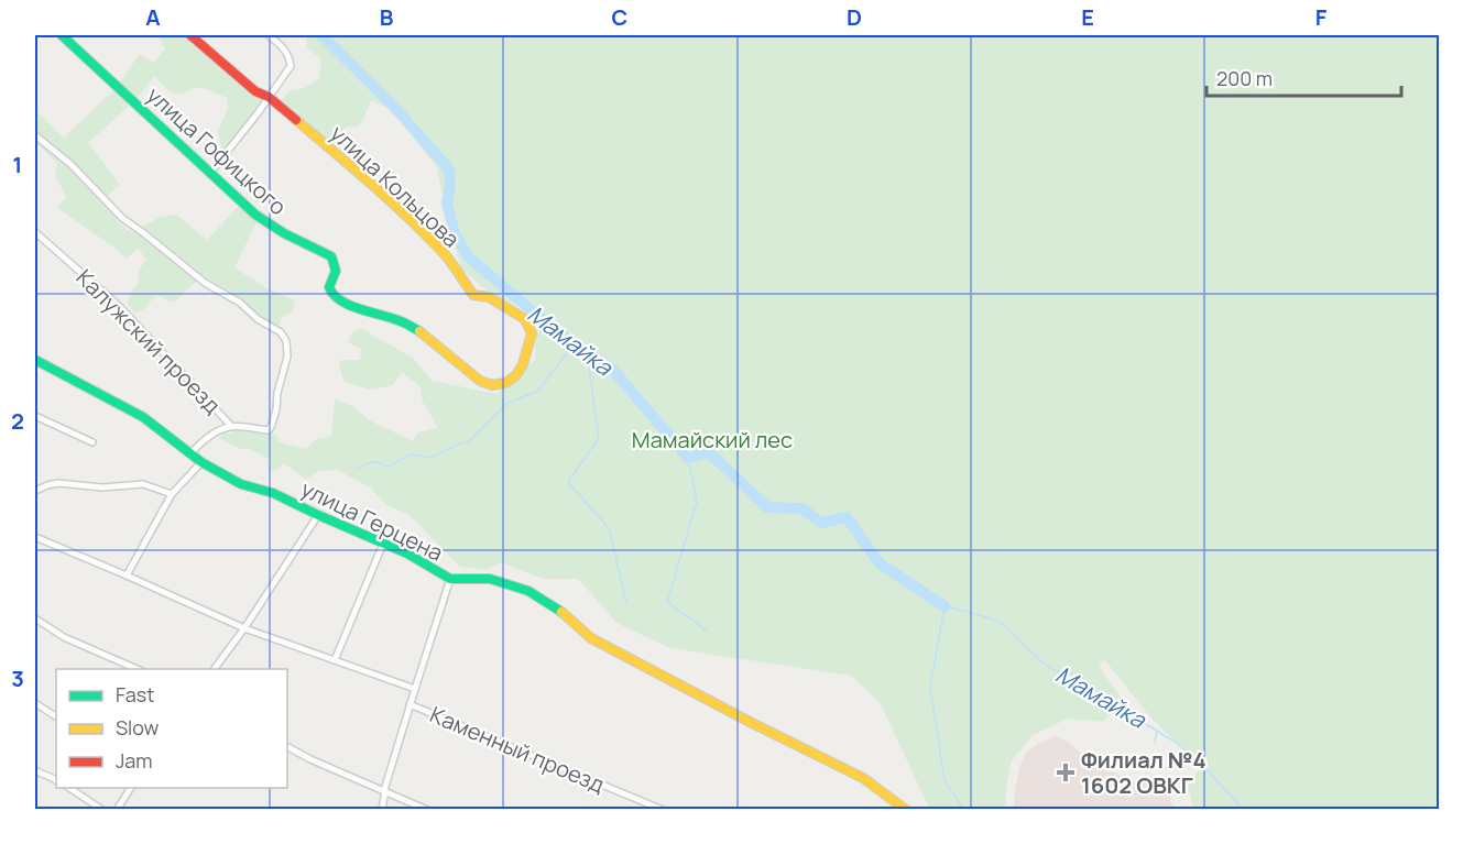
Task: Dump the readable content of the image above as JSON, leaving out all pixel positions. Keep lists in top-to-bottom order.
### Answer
{
  "streets": {
    "street": [
      "улица Гофицкого",
      "улица Кольцова",
      "Калужский проезд",
      "улица Герцена",
      "Каменный проезд"
    ]
  },
  "crossings": [
    ["улица Гофицкого", "улица Кольцова"]
  ],
  "water": ["Мамайка"],
  "parks": ["Мамайский лес"],
  "places": {
    "health": ["Филиал №4 1602 ОВКГ"]
  },
  "legend": ["Fast", "Slow", "Jam"],
  "scale_bar": "200 m",
  "grid": {
    "columns": [
      "A",
      "B",
      "C",
      "D",
      "E",
      "F"
    ],
    "rows": ["1", "2", "3"]
  }
}
